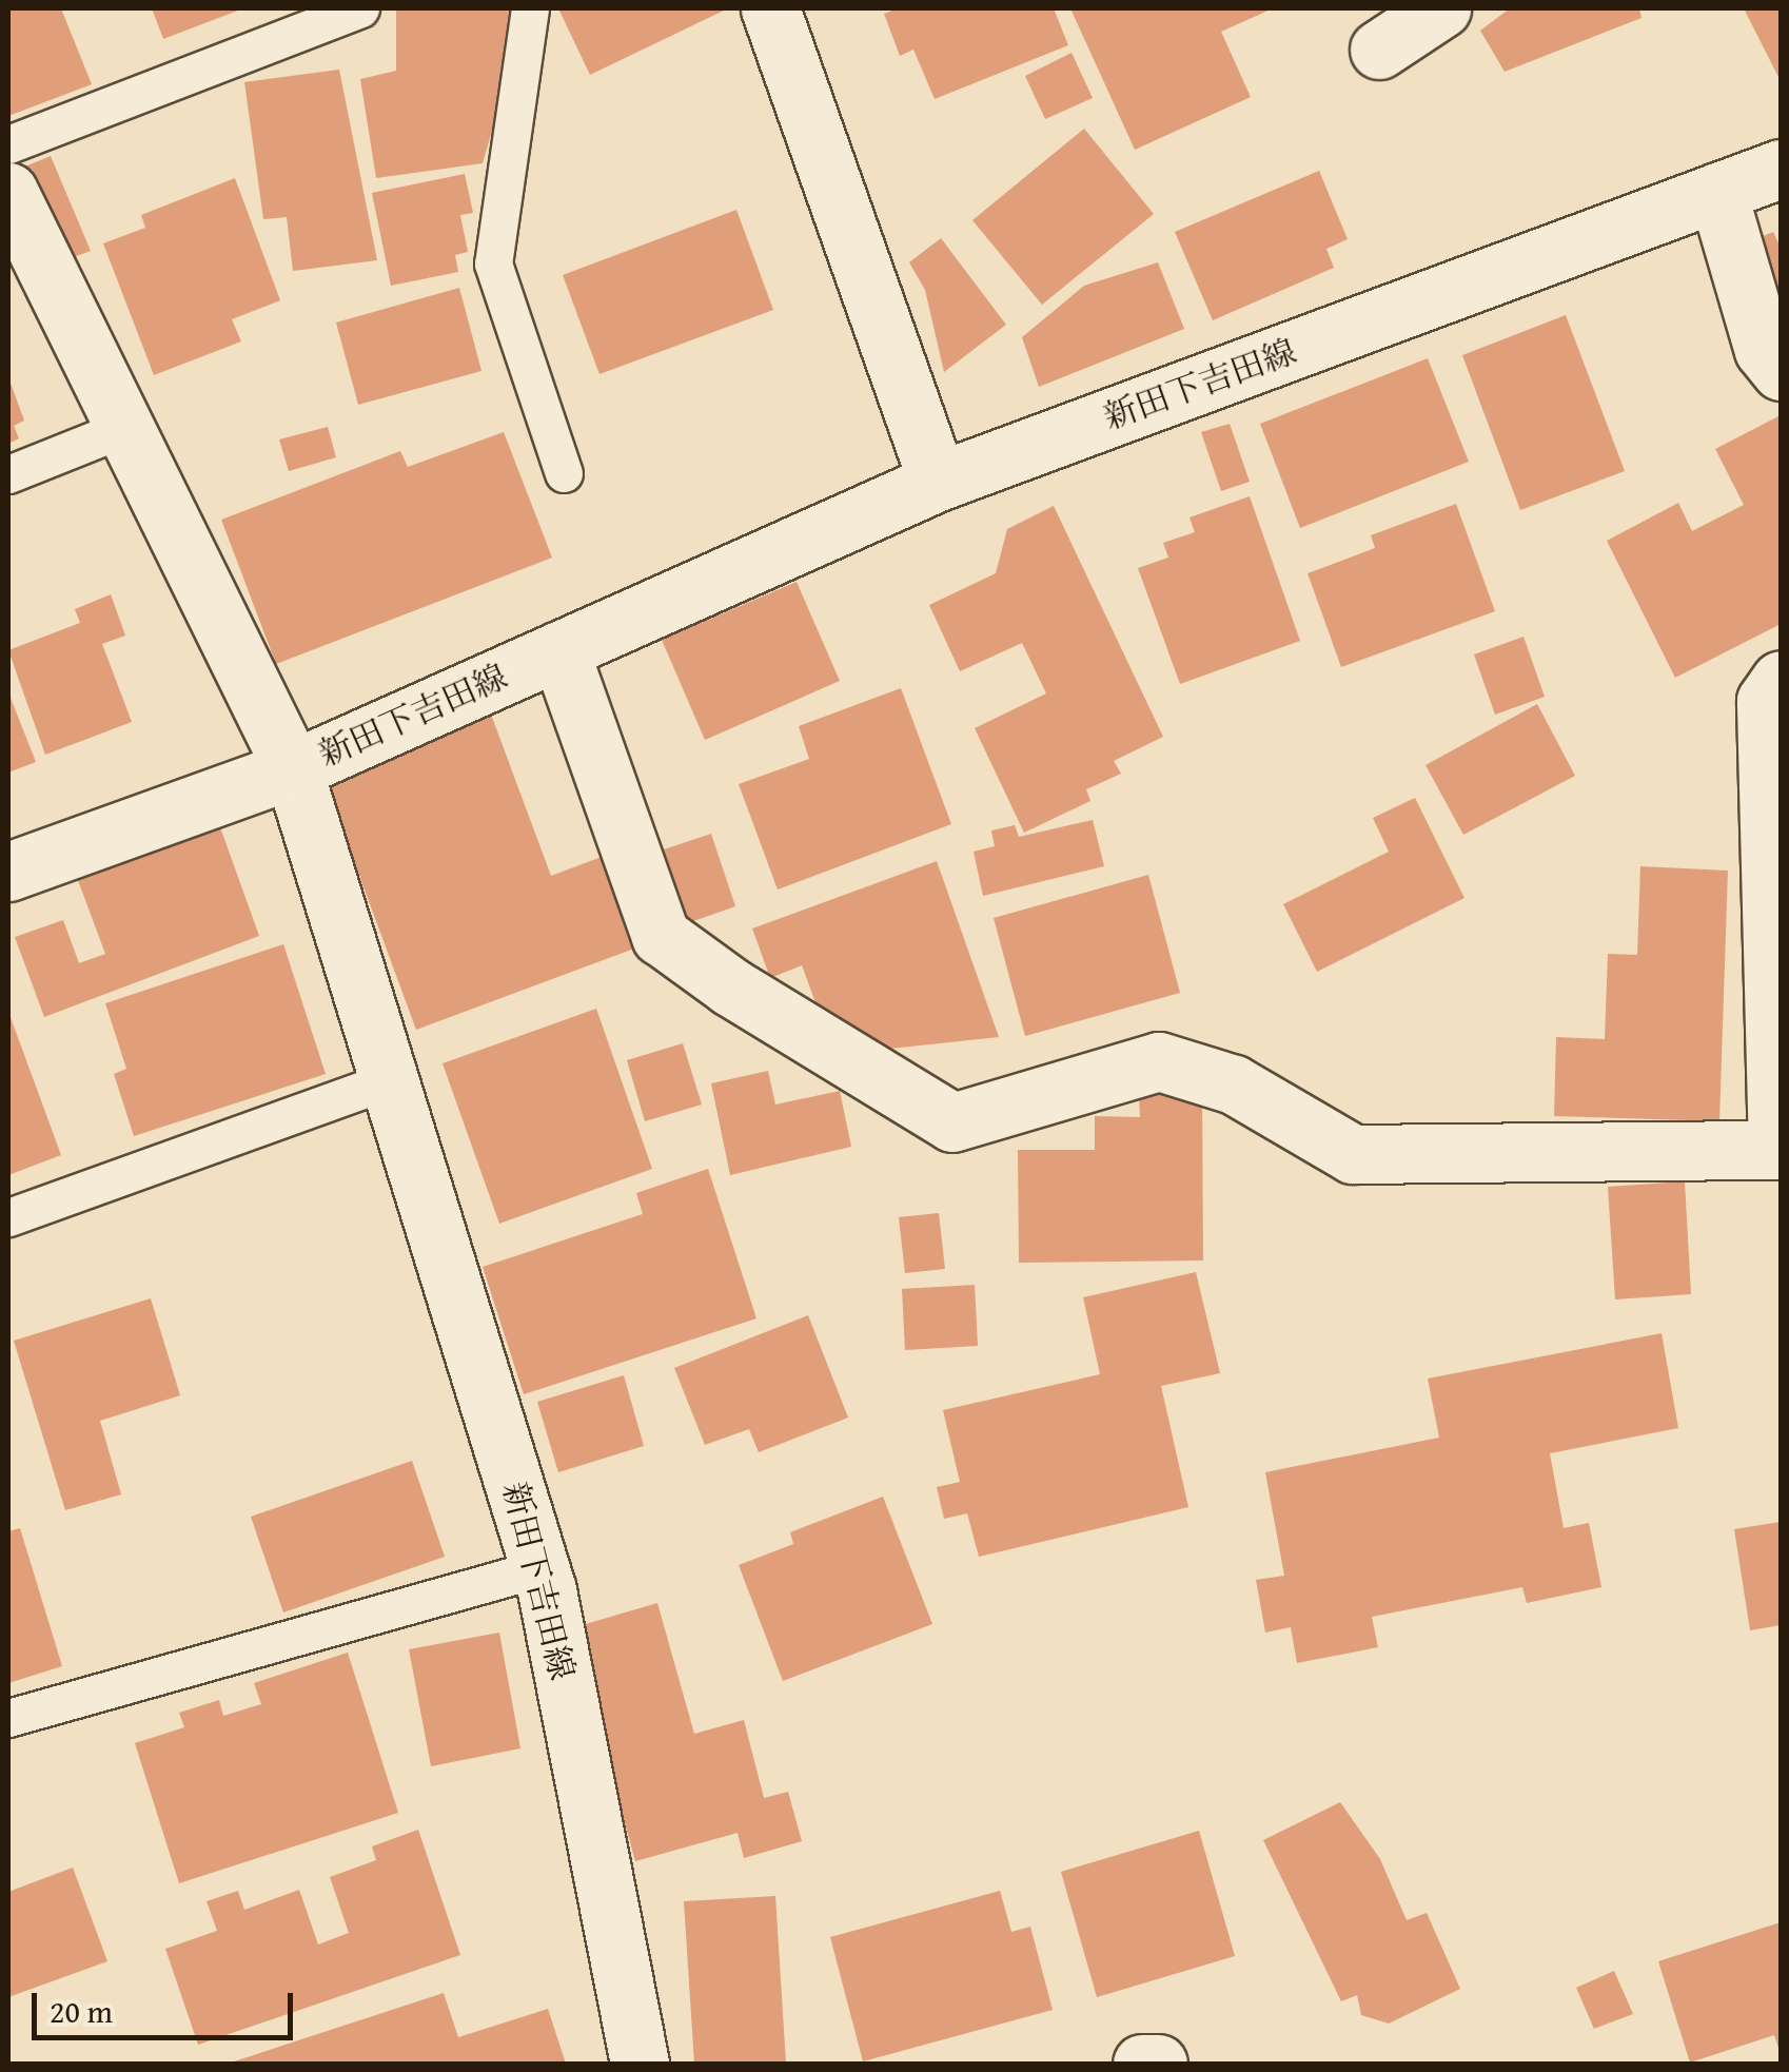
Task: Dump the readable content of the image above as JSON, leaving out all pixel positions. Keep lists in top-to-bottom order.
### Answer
{
  "streets": {
    "street": ["新田下吉田線"]
  },
  "scale_bar": "20 m"
}
